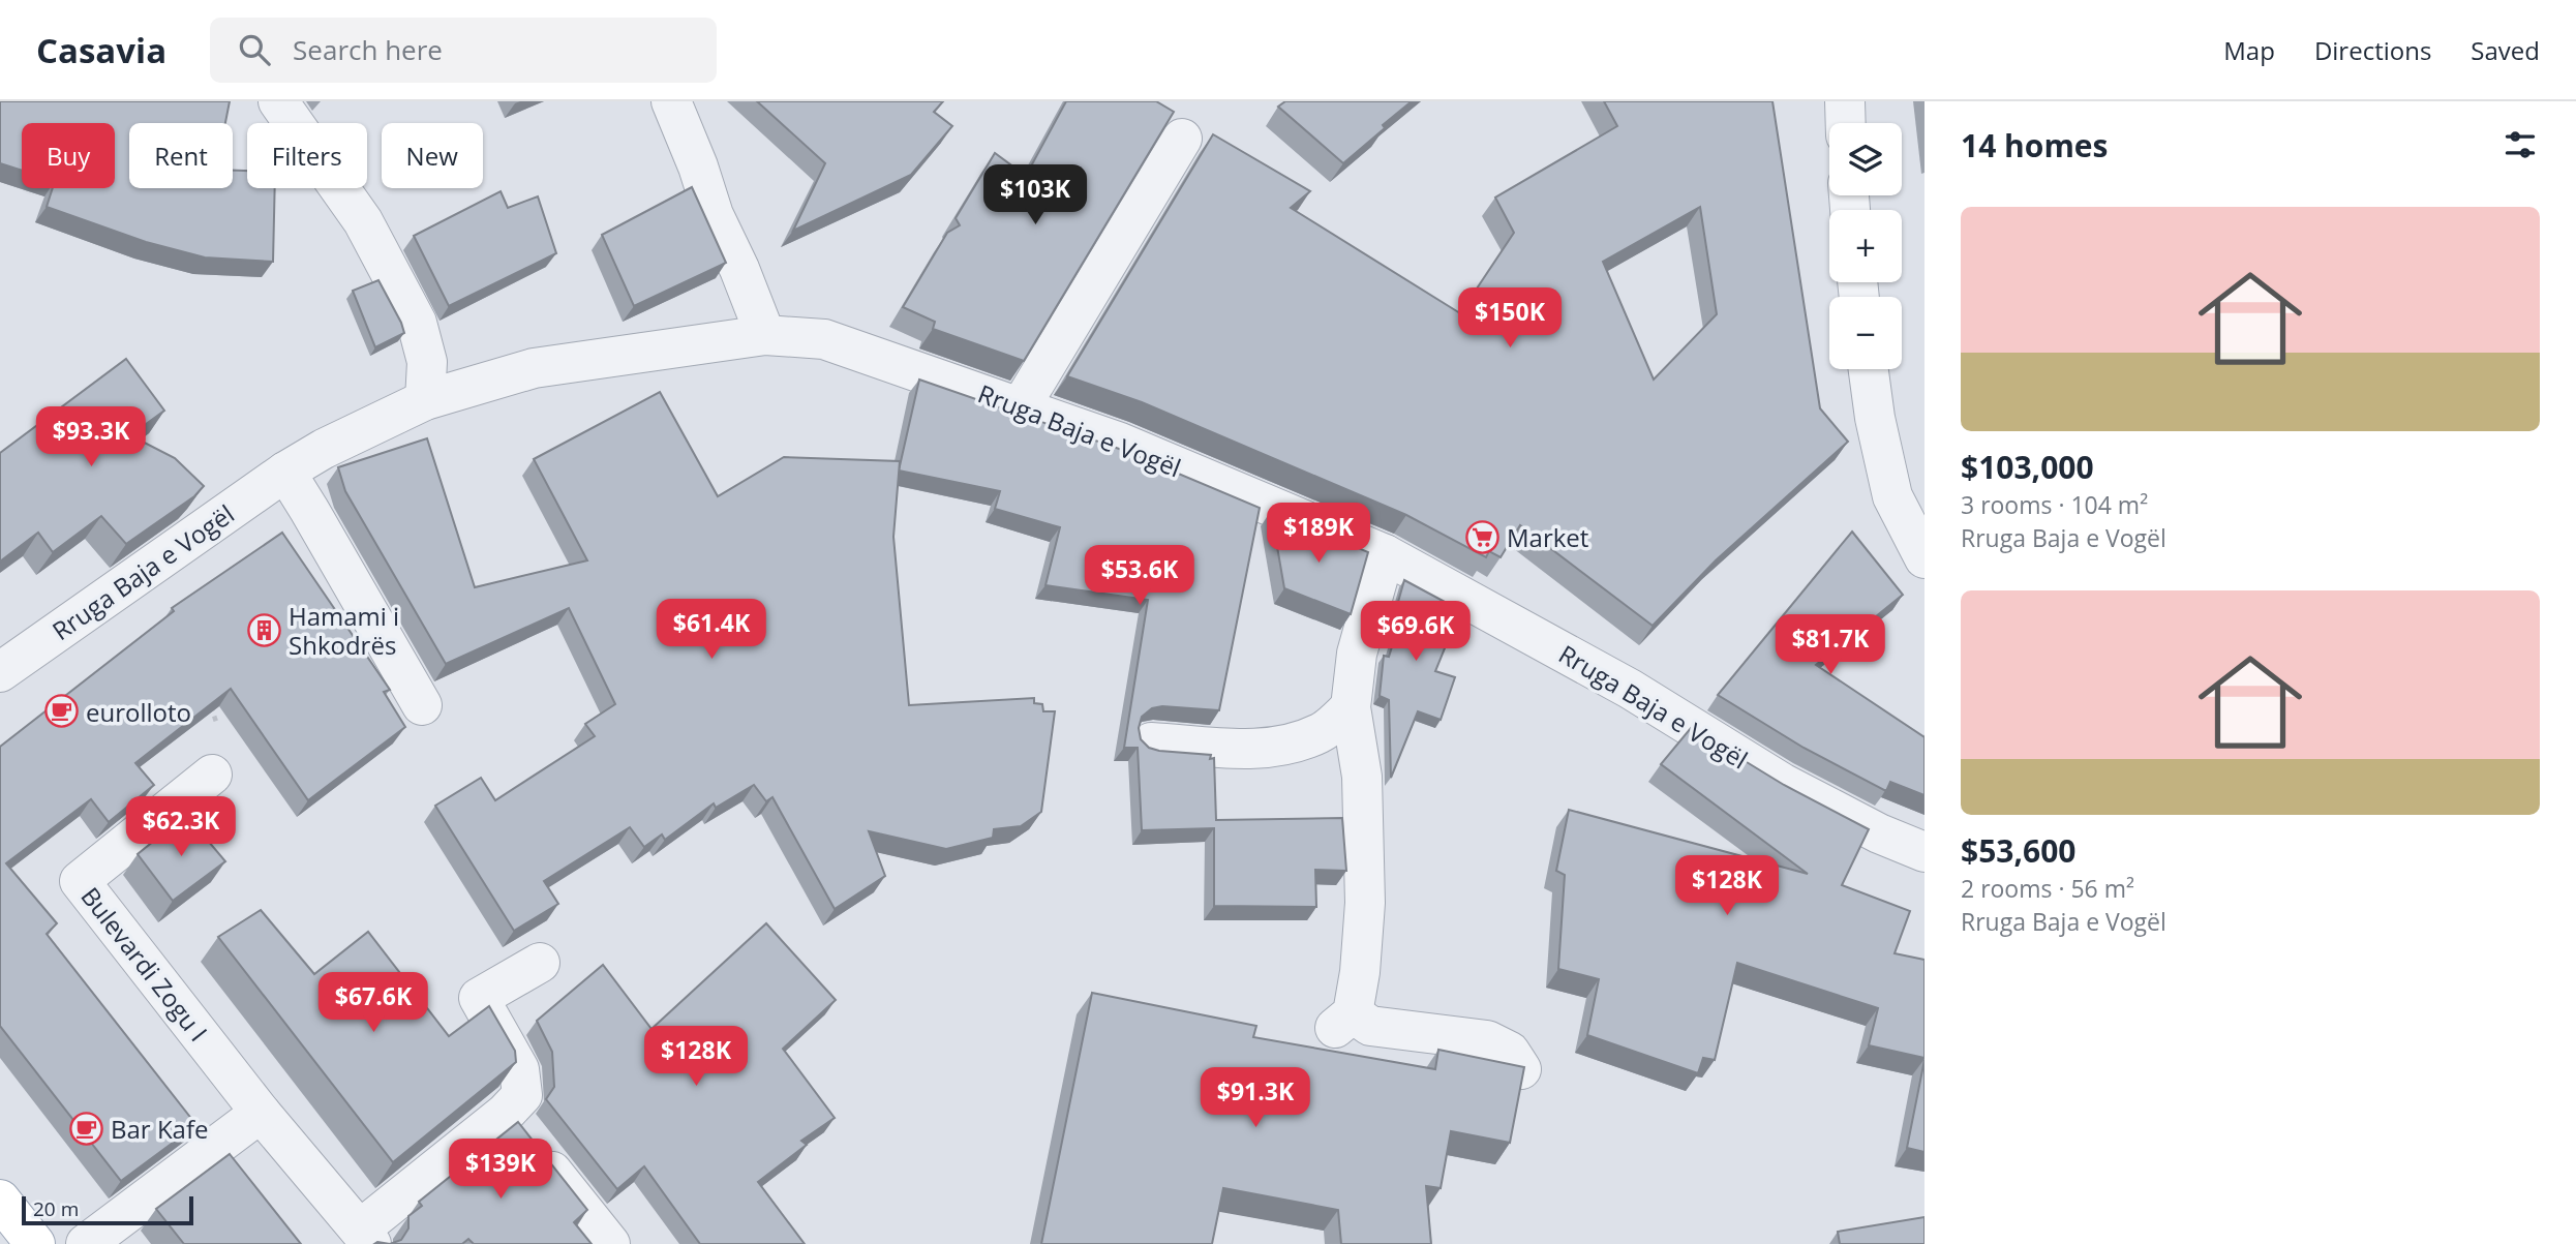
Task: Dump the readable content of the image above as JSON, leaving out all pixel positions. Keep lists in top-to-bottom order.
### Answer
{
  "streets": {
    "street": ["Rruga Baja e Vogël", "Bulevardi Zogu I"]
  },
  "places": {
    "supermarket": ["Market"],
    "building": ["Hamami i Shkodrës"],
    "cafe": ["eurolloto", "Bar Kafe"]
  },
  "scale_bar": "20 m",
  "page": {
    "header": "Casavia",
    "search": "Search here",
    "nav": ["Map", "Directions", "Saved"],
    "heading": "14 homes",
    "map_buttons": ["+", "−"],
    "chip": [
      "Buy",
      "Rent",
      "Filters",
      "New"
    ],
    "price": [
      "$103K",
      "$150K",
      "$93.3K",
      "$189K",
      "$53.6K",
      "$61.4K",
      "$69.6K",
      "$81.7K",
      "$62.3K",
      "$128K",
      "$67.6K",
      "$128K",
      "$91.3K",
      "$139K"
    ],
    "list": [
      {
        "name": "$103,000",
        "note": "3 rooms · 104 m² · Rruga Baja e Vogël"
      },
      {
        "name": "$53,600",
        "note": "2 rooms · 56 m² · Rruga Baja e Vogël"
      }
    ],
    "scale": "20 m"
  }
}
